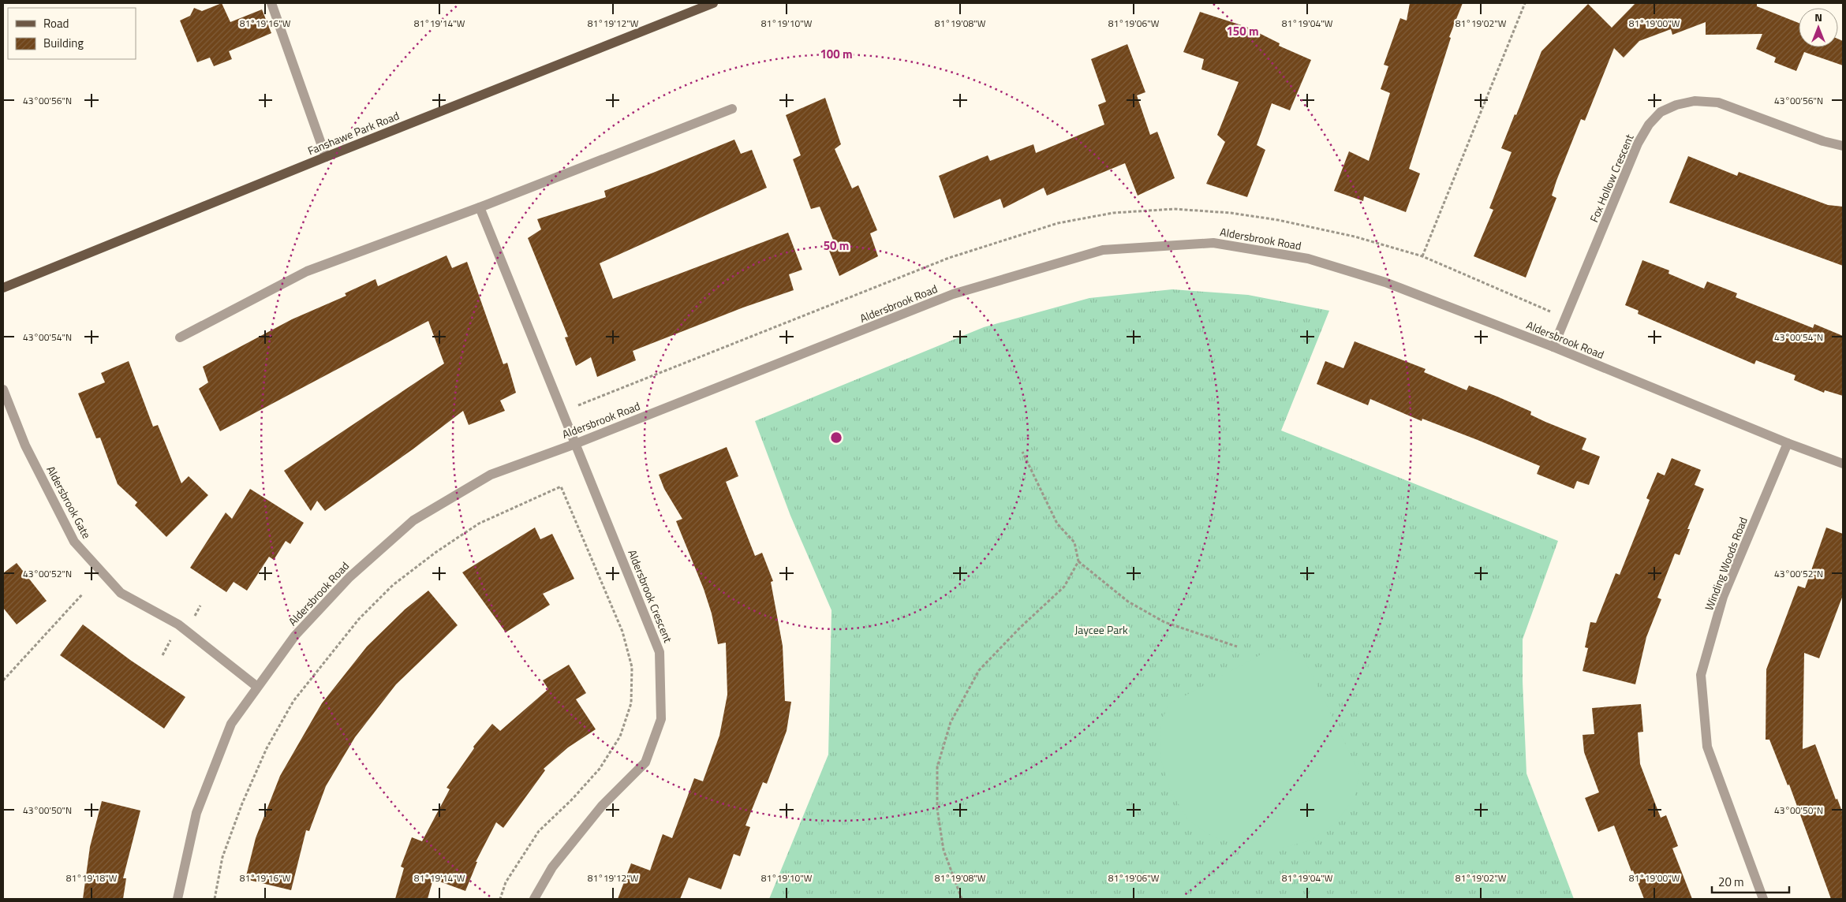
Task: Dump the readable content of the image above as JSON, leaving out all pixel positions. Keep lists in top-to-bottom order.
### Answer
{
  "streets": {
    "main road": ["Fanshawe Park Road"],
    "street": [
      "Fox Hollow Crescent",
      "Aldersbrook Road",
      "Aldersbrook Gate",
      "Winding Woods Road",
      "Aldersbrook Crescent"
    ]
  },
  "crossings": [
    ["Fox Hollow Crescent", "Aldersbrook Road"],
    ["Aldersbrook Road", "Aldersbrook Gate"],
    ["Aldersbrook Road", "Winding Woods Road"],
    ["Aldersbrook Road", "Aldersbrook Crescent"]
  ],
  "parks": ["Jaycee Park"],
  "legend": ["Road", "Building"],
  "scale_bar": "20 m",
  "north": "top",
  "coordinates": [
    "81°19'16\"W",
    "81°19'14\"W",
    "81°19'12\"W",
    "81°19'10\"W",
    "81°19'08\"W",
    "81°19'06\"W",
    "81°19'04\"W",
    "81°19'02\"W",
    "81°19'00\"W",
    "43°00'56\"N",
    "43°00'54\"N",
    "43°00'52\"N",
    "43°00'50\"N",
    "81°19'18\"W"
  ],
  "rings": ["150 m", "100 m", "50 m"]
}
